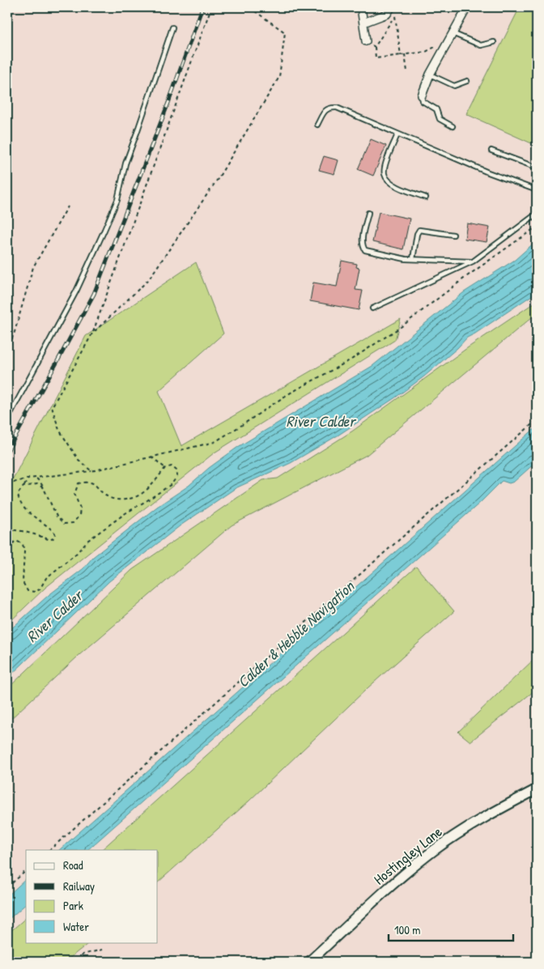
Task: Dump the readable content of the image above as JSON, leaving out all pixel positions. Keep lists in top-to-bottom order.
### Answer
{
  "streets": {
    "main road": ["Hostingley Lane"]
  },
  "water": ["River Calder", "Calder & Hebble Navigation"],
  "legend": [
    "Road",
    "Railway",
    "Park",
    "Water"
  ],
  "scale_bar": "100 m"
}
